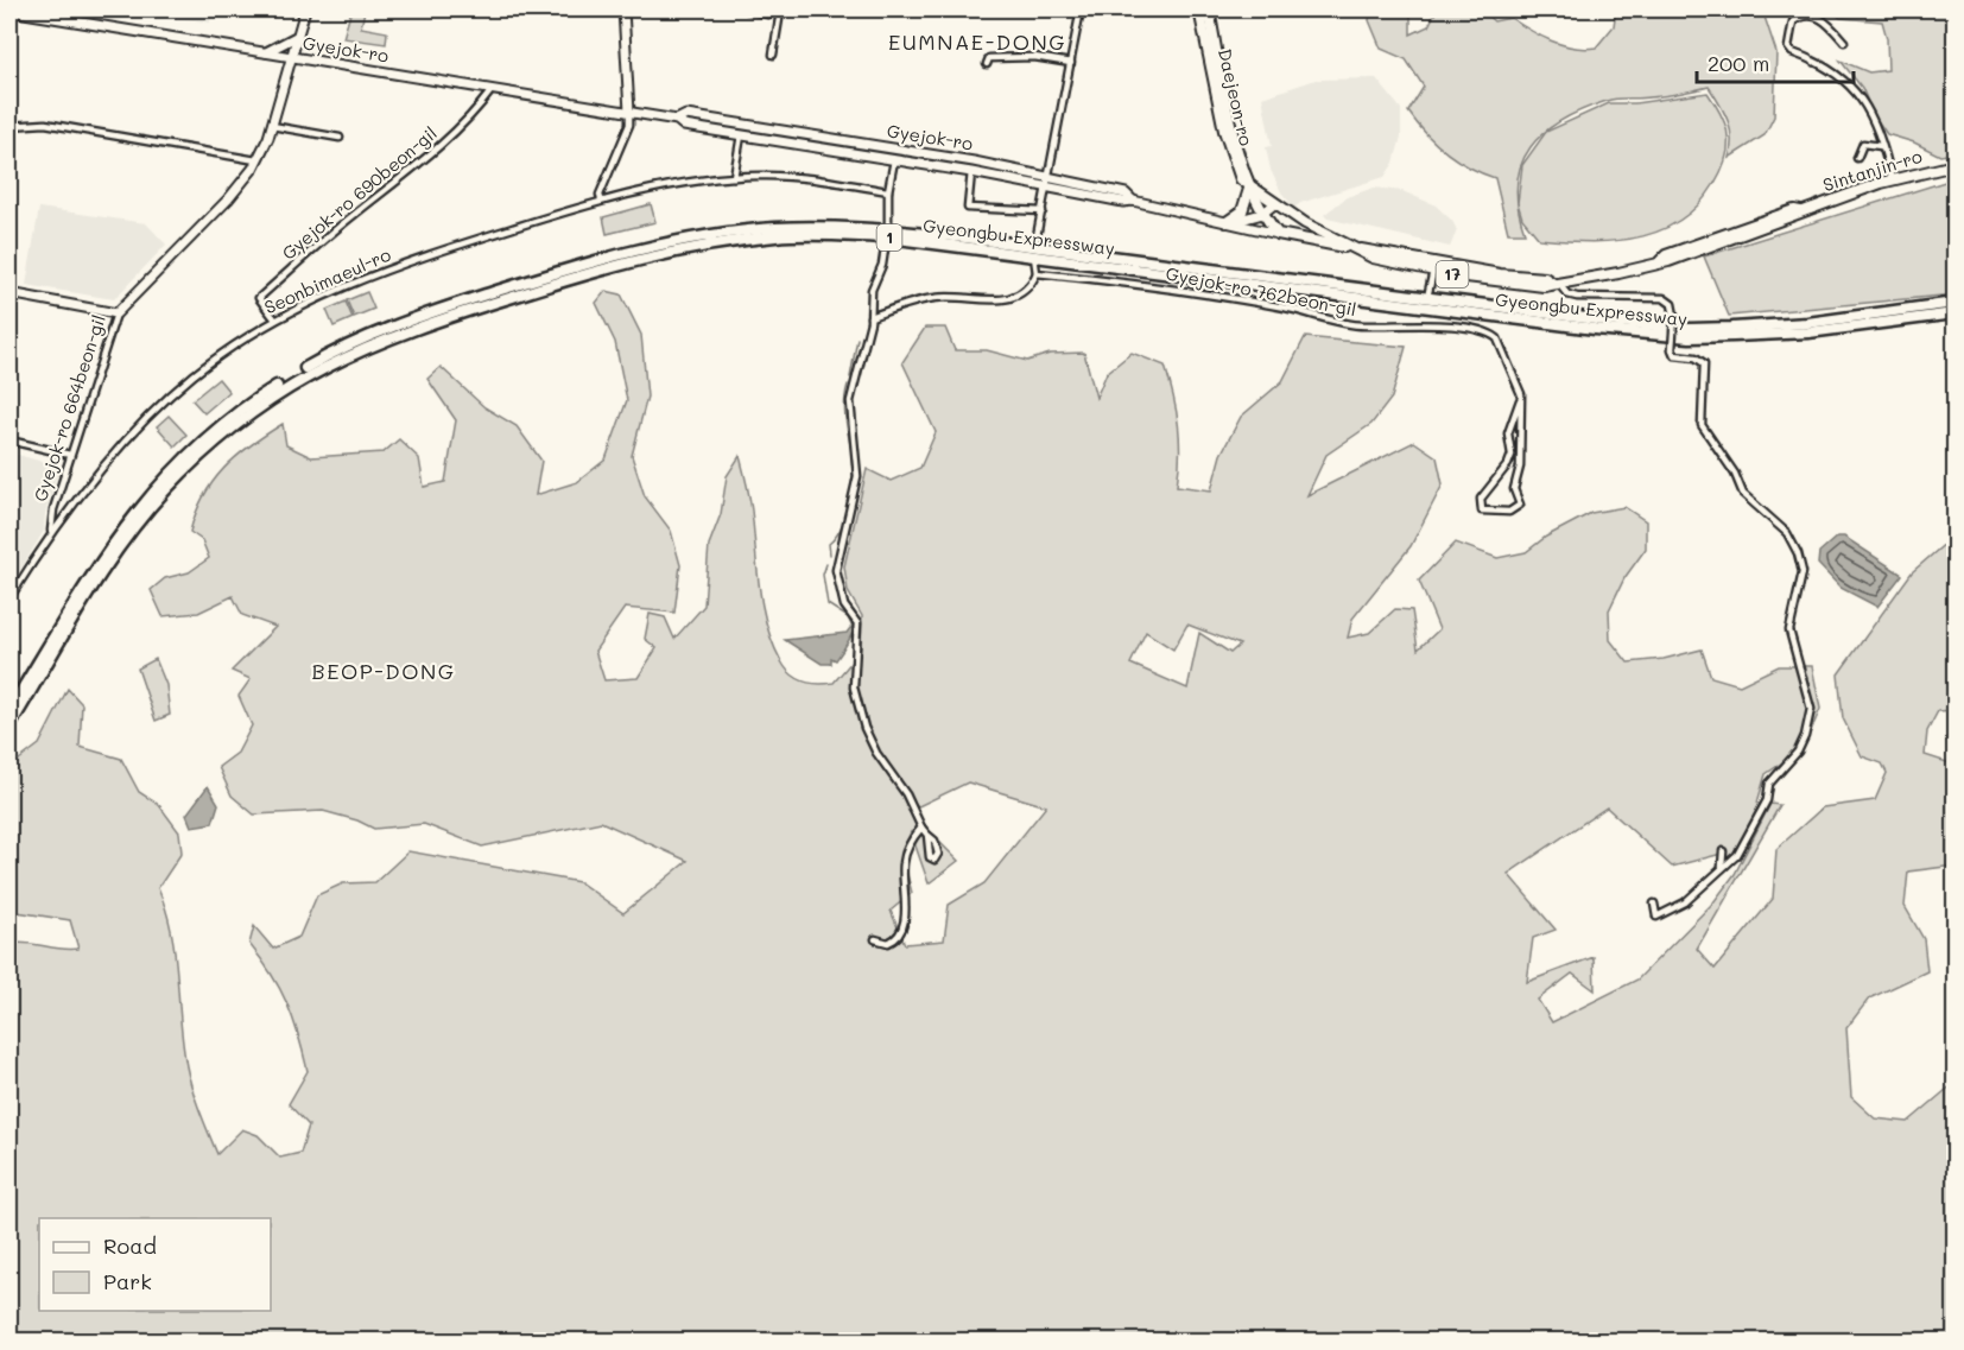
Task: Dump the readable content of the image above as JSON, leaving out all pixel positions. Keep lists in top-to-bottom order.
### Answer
{
  "streets": {
    "highway": ["1", "Gyeongbu Expressway"],
    "main road": [
      "Gyejok-ro",
      "Daejeon-ro",
      "Sintanjin-ro",
      "17",
      "Gyejok-ro 664beon-gil"
    ],
    "street": ["Gyejok-ro 690beon-gil", "Seonbimaeul-ro", "Gyejok-ro 762beon-gil"]
  },
  "crossings": [
    ["Gyejok-ro", "Daejeon-ro"],
    ["Gyejok-ro", "Sintanjin-ro"],
    ["Gyejok-ro", "Gyejok-ro 690beon-gil"],
    ["Gyejok-ro", "Gyejok-ro 664beon-gil"],
    ["Daejeon-ro", "Sintanjin-ro"],
    ["Gyejok-ro 690beon-gil", "Seonbimaeul-ro"],
    ["Seonbimaeul-ro", "Gyejok-ro 664beon-gil"]
  ],
  "districts": ["EUMNAE-DONG", "BEOP-DONG"],
  "legend": ["Road", "Park"],
  "scale_bar": "200 m"
}
